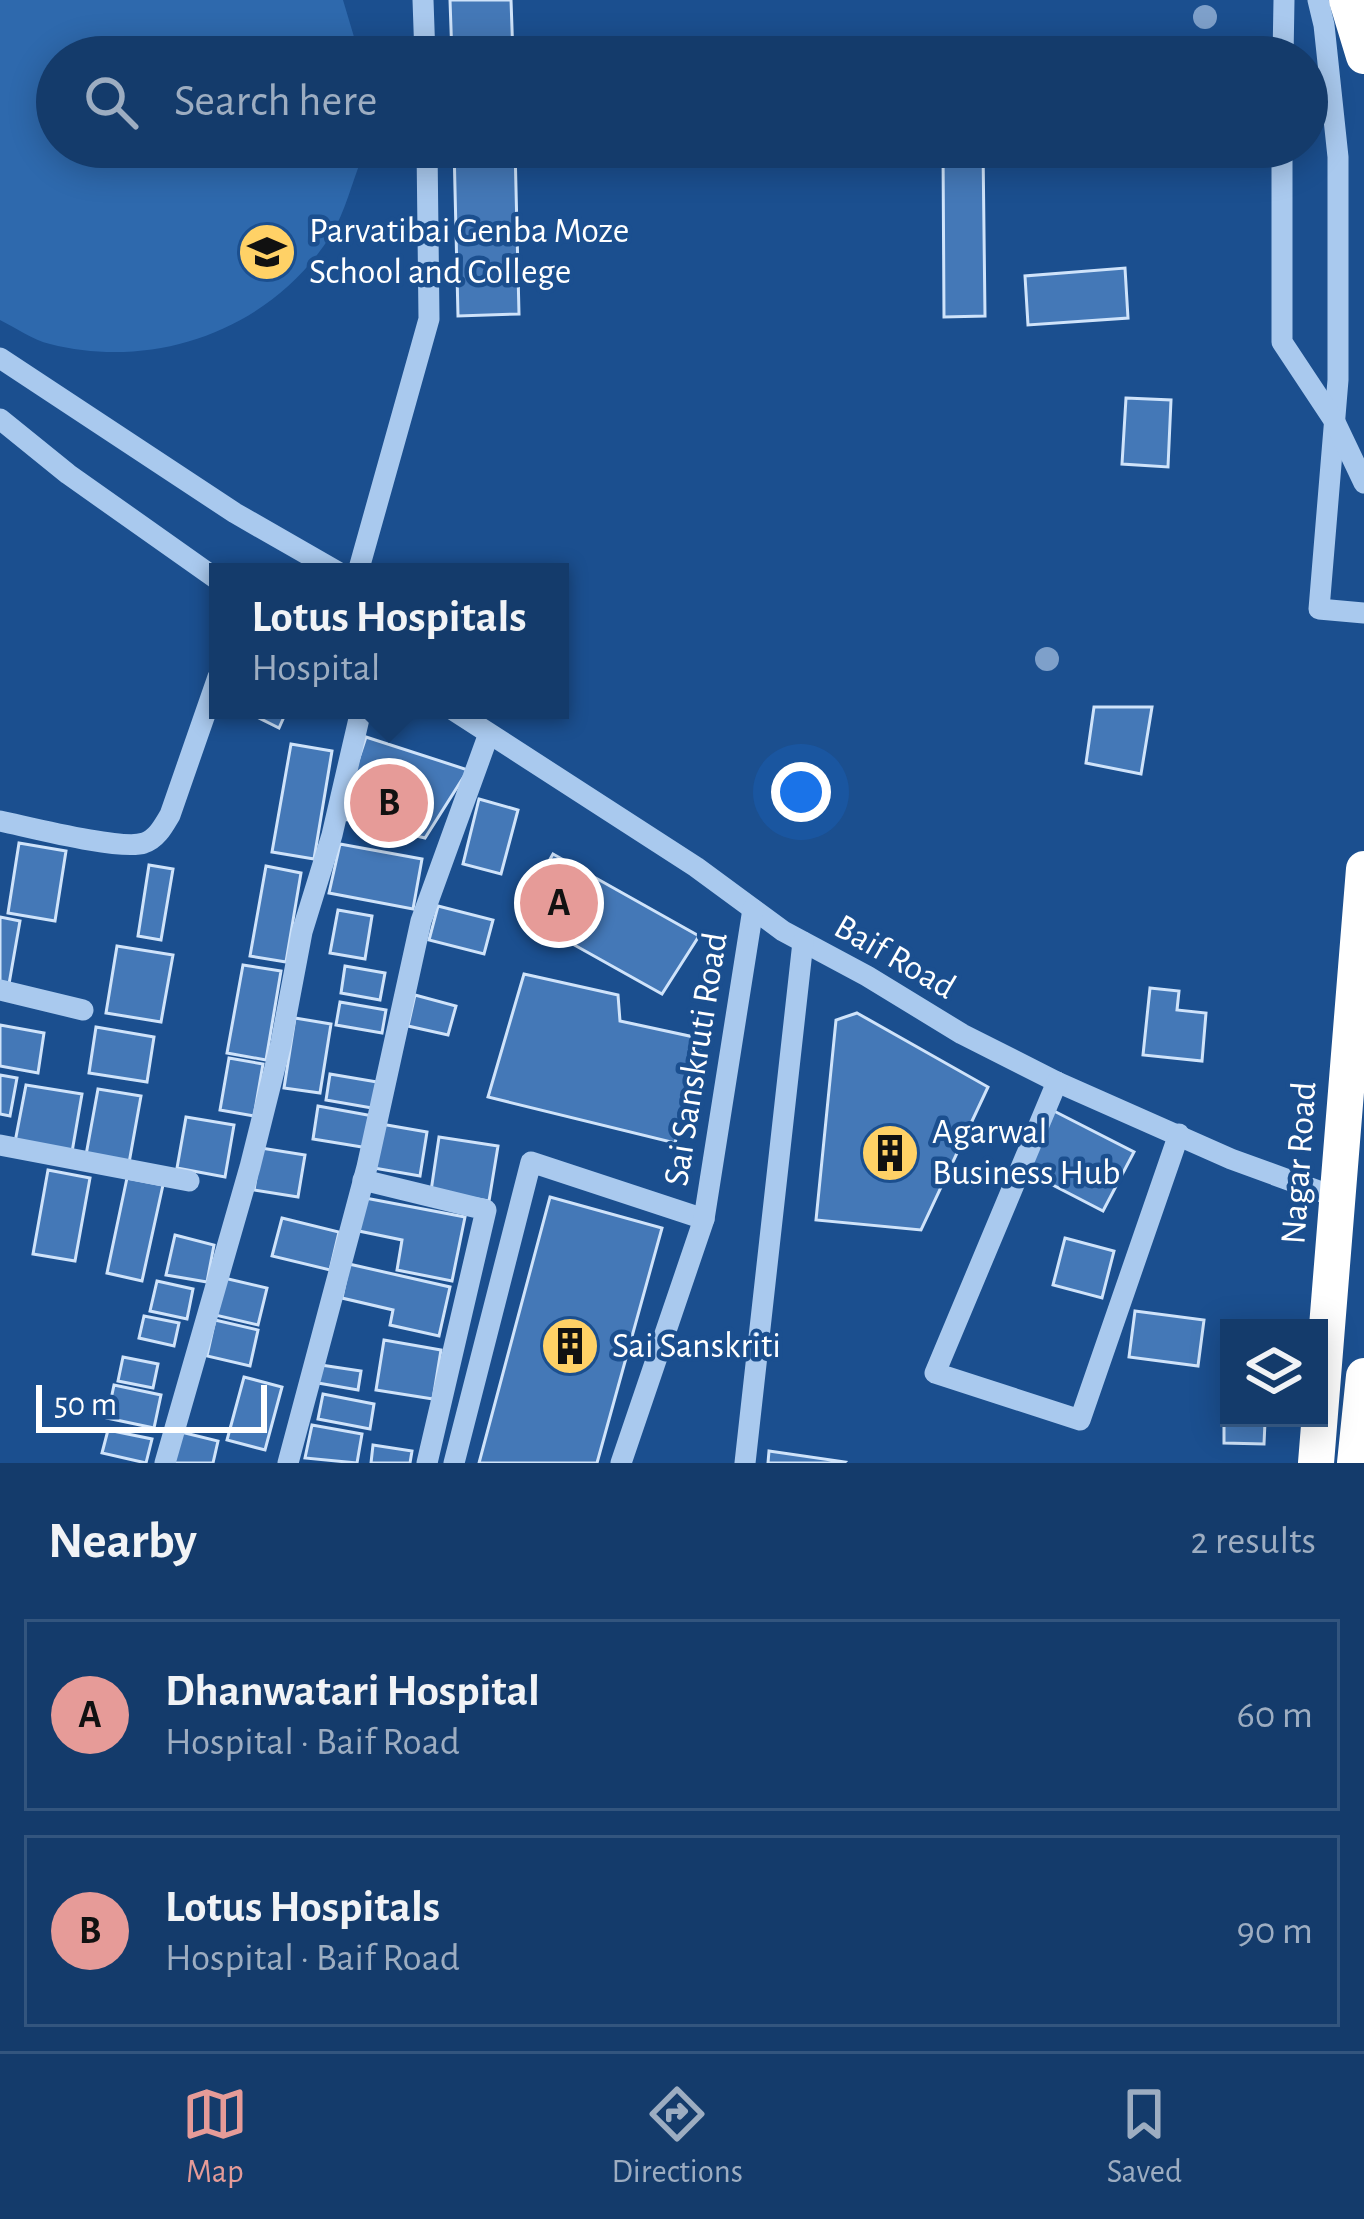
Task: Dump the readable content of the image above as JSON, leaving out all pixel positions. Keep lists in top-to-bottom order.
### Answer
{
  "streets": {
    "highway": ["Nagar Road"],
    "street": ["Baif Road", "Sai Sanskruti Road"]
  },
  "crossings": [
    ["Baif Road", "Sai Sanskruti Road"],
    ["Baif Road", "Nagar Road"]
  ],
  "places": {
    "school or university": ["Parvatibai Genba Moze School and College"],
    "building": ["Agarwal Business Hub", "Sai Sanskriti"]
  },
  "scale_bar": "50 m",
  "page": {
    "search": "Search here",
    "popup": ["Lotus Hospitals", "Hospital"],
    "pins": ["B", "A"],
    "scale": "50 m",
    "heading": ["Nearby", "2 results"],
    "list": [
      {
        "mark": "A",
        "name": "Dhanwatari Hospital",
        "note": "Hospital · Baif Road",
        "value": "60 m"
      },
      {
        "mark": "B",
        "name": "Lotus Hospitals",
        "note": "Hospital · Baif Road",
        "value": "90 m"
      }
    ],
    "nav": ["Map", "Directions", "Saved"]
  }
}
